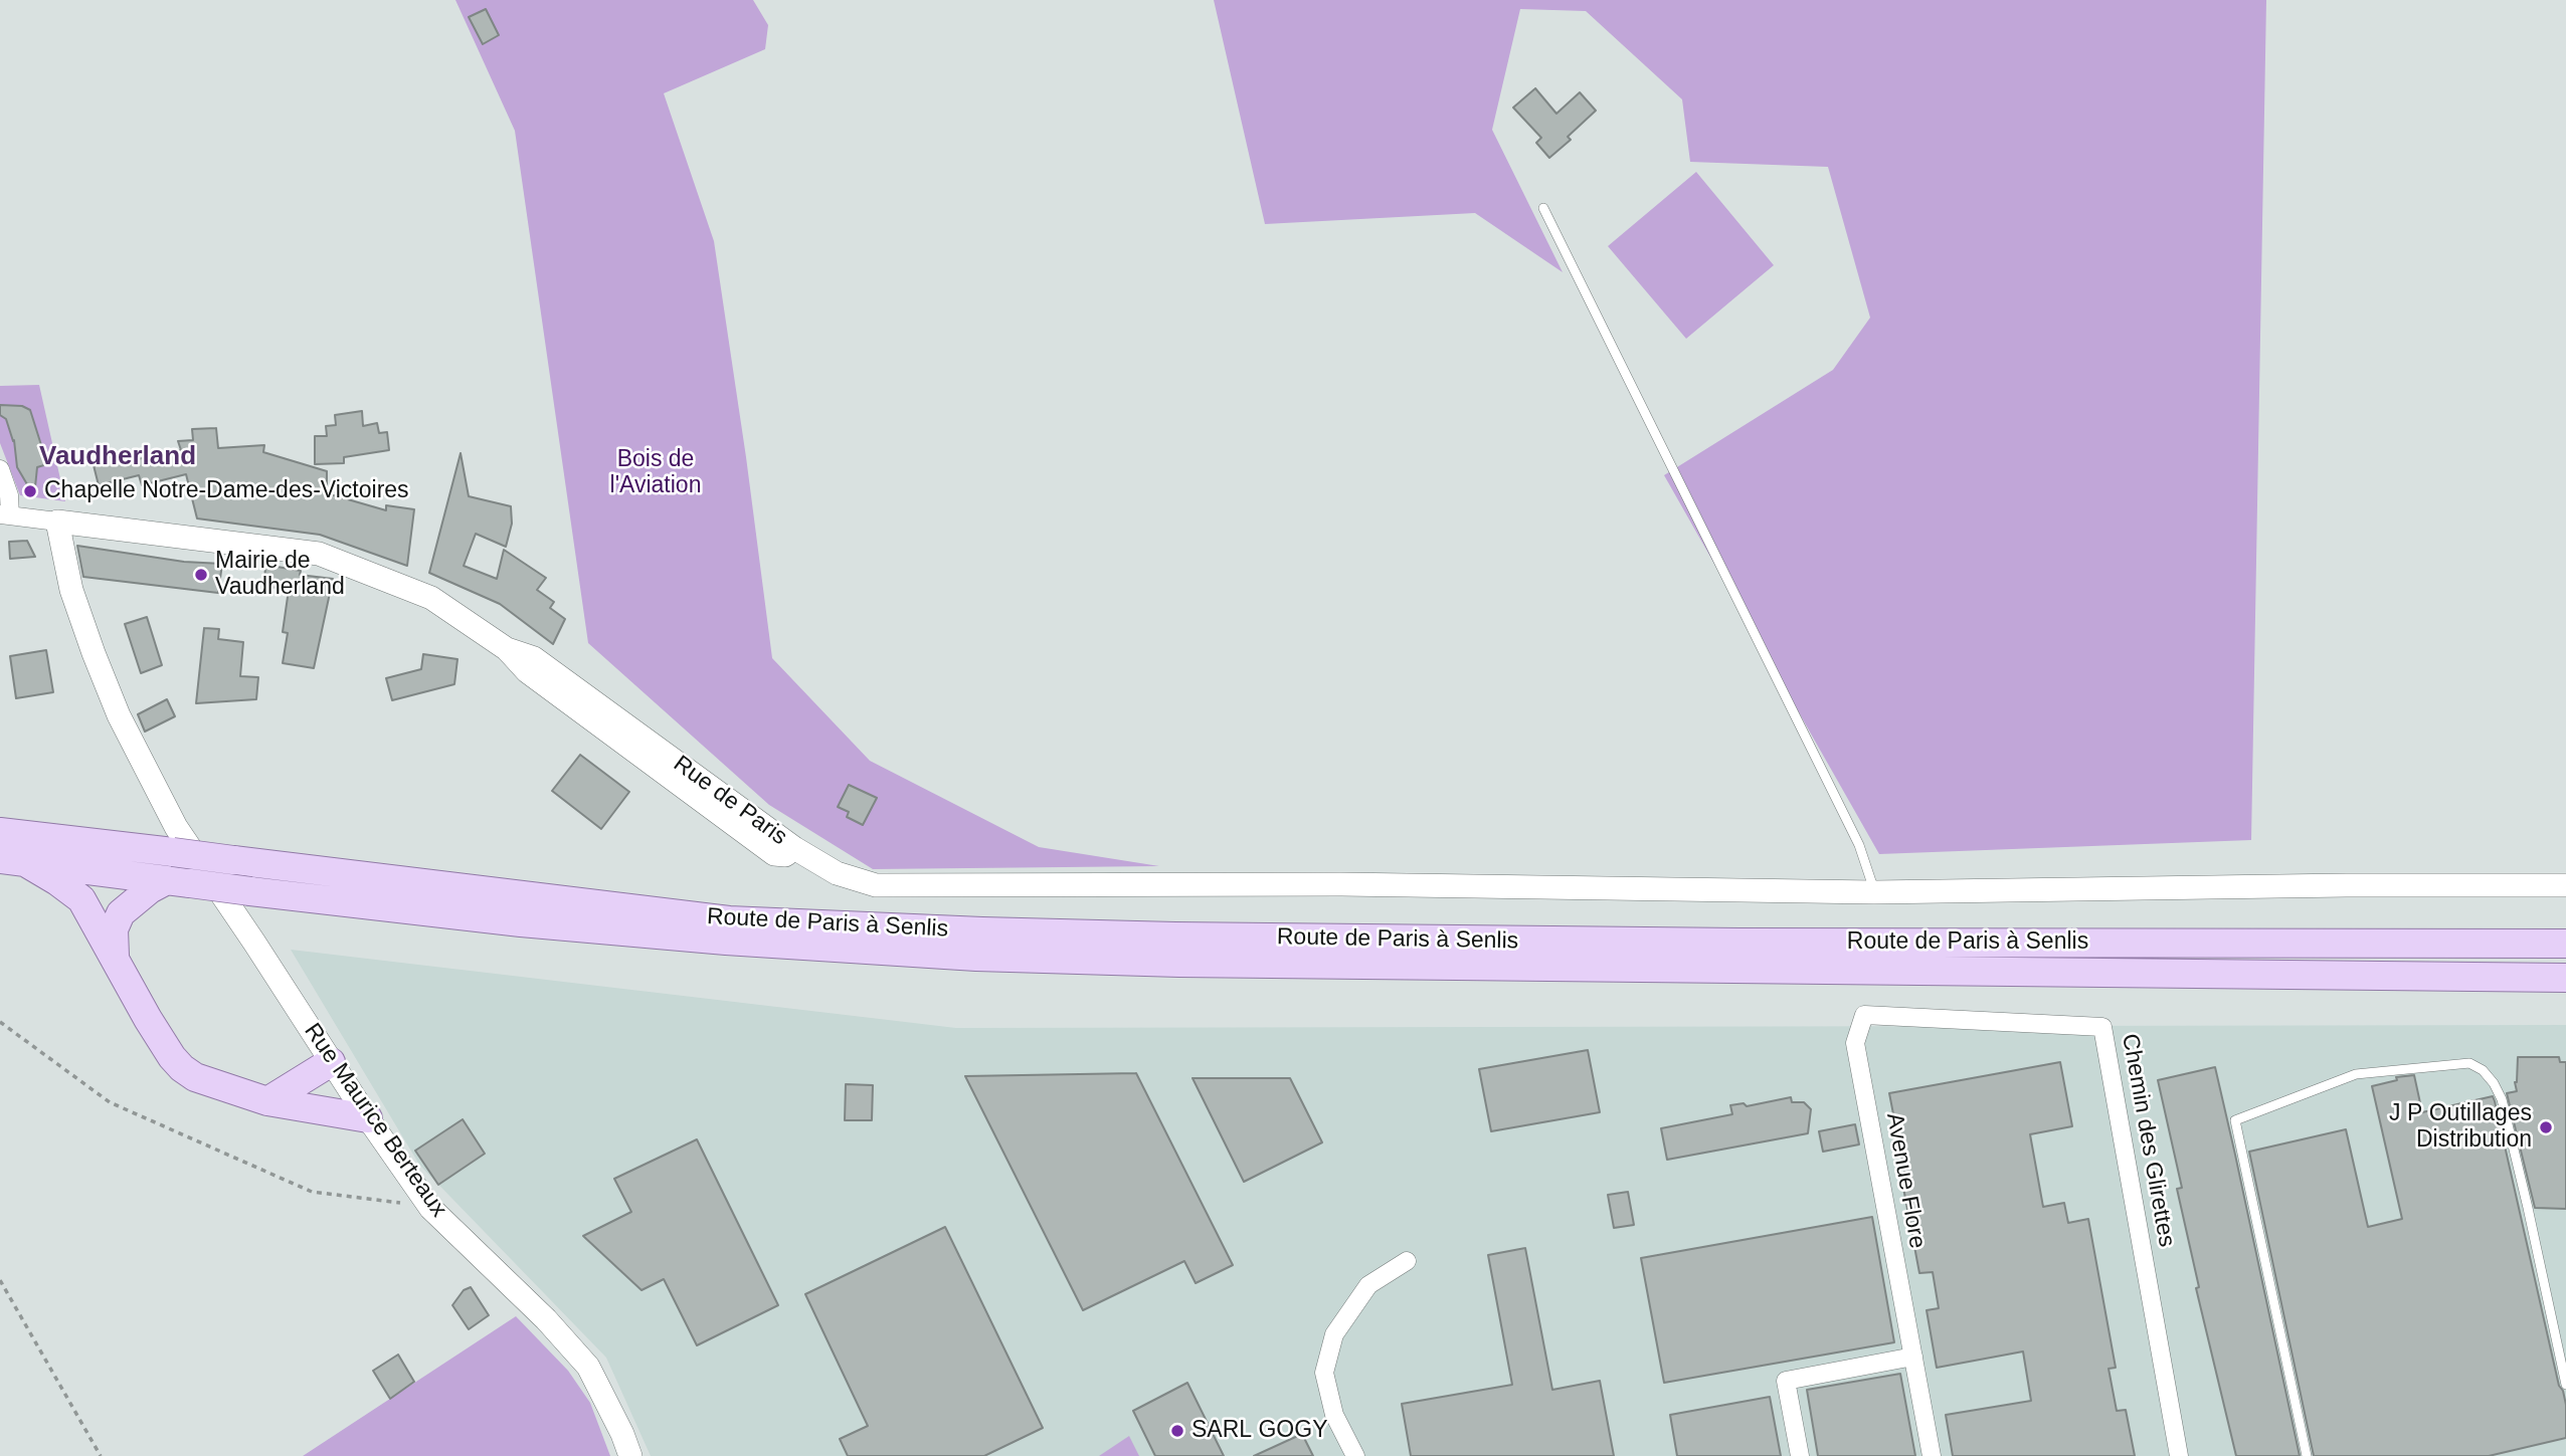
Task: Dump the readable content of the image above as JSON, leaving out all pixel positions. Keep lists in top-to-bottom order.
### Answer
{
  "streets": {
    "main road": ["Route de Paris à Senlis"],
    "street": [
      "Rue de Paris",
      "Rue Maurice Berteaux",
      "Chemin des Glirettes",
      "Avenue Flore"
    ]
  },
  "crossings": [
    ["Rue de Paris", "Rue Maurice Berteaux"],
    ["Route de Paris à Senlis", "Rue Maurice Berteaux"],
    ["Chemin des Glirettes", "Avenue Flore"]
  ],
  "districts": ["Vaudherland"],
  "parks": ["Bois de l'Aviation"],
  "places": [
    "Chapelle Notre-Dame-des-Victoires",
    "Mairie de Vaudherland",
    "J P Outillages Distribution",
    "SARL GOGY"
  ]
}
